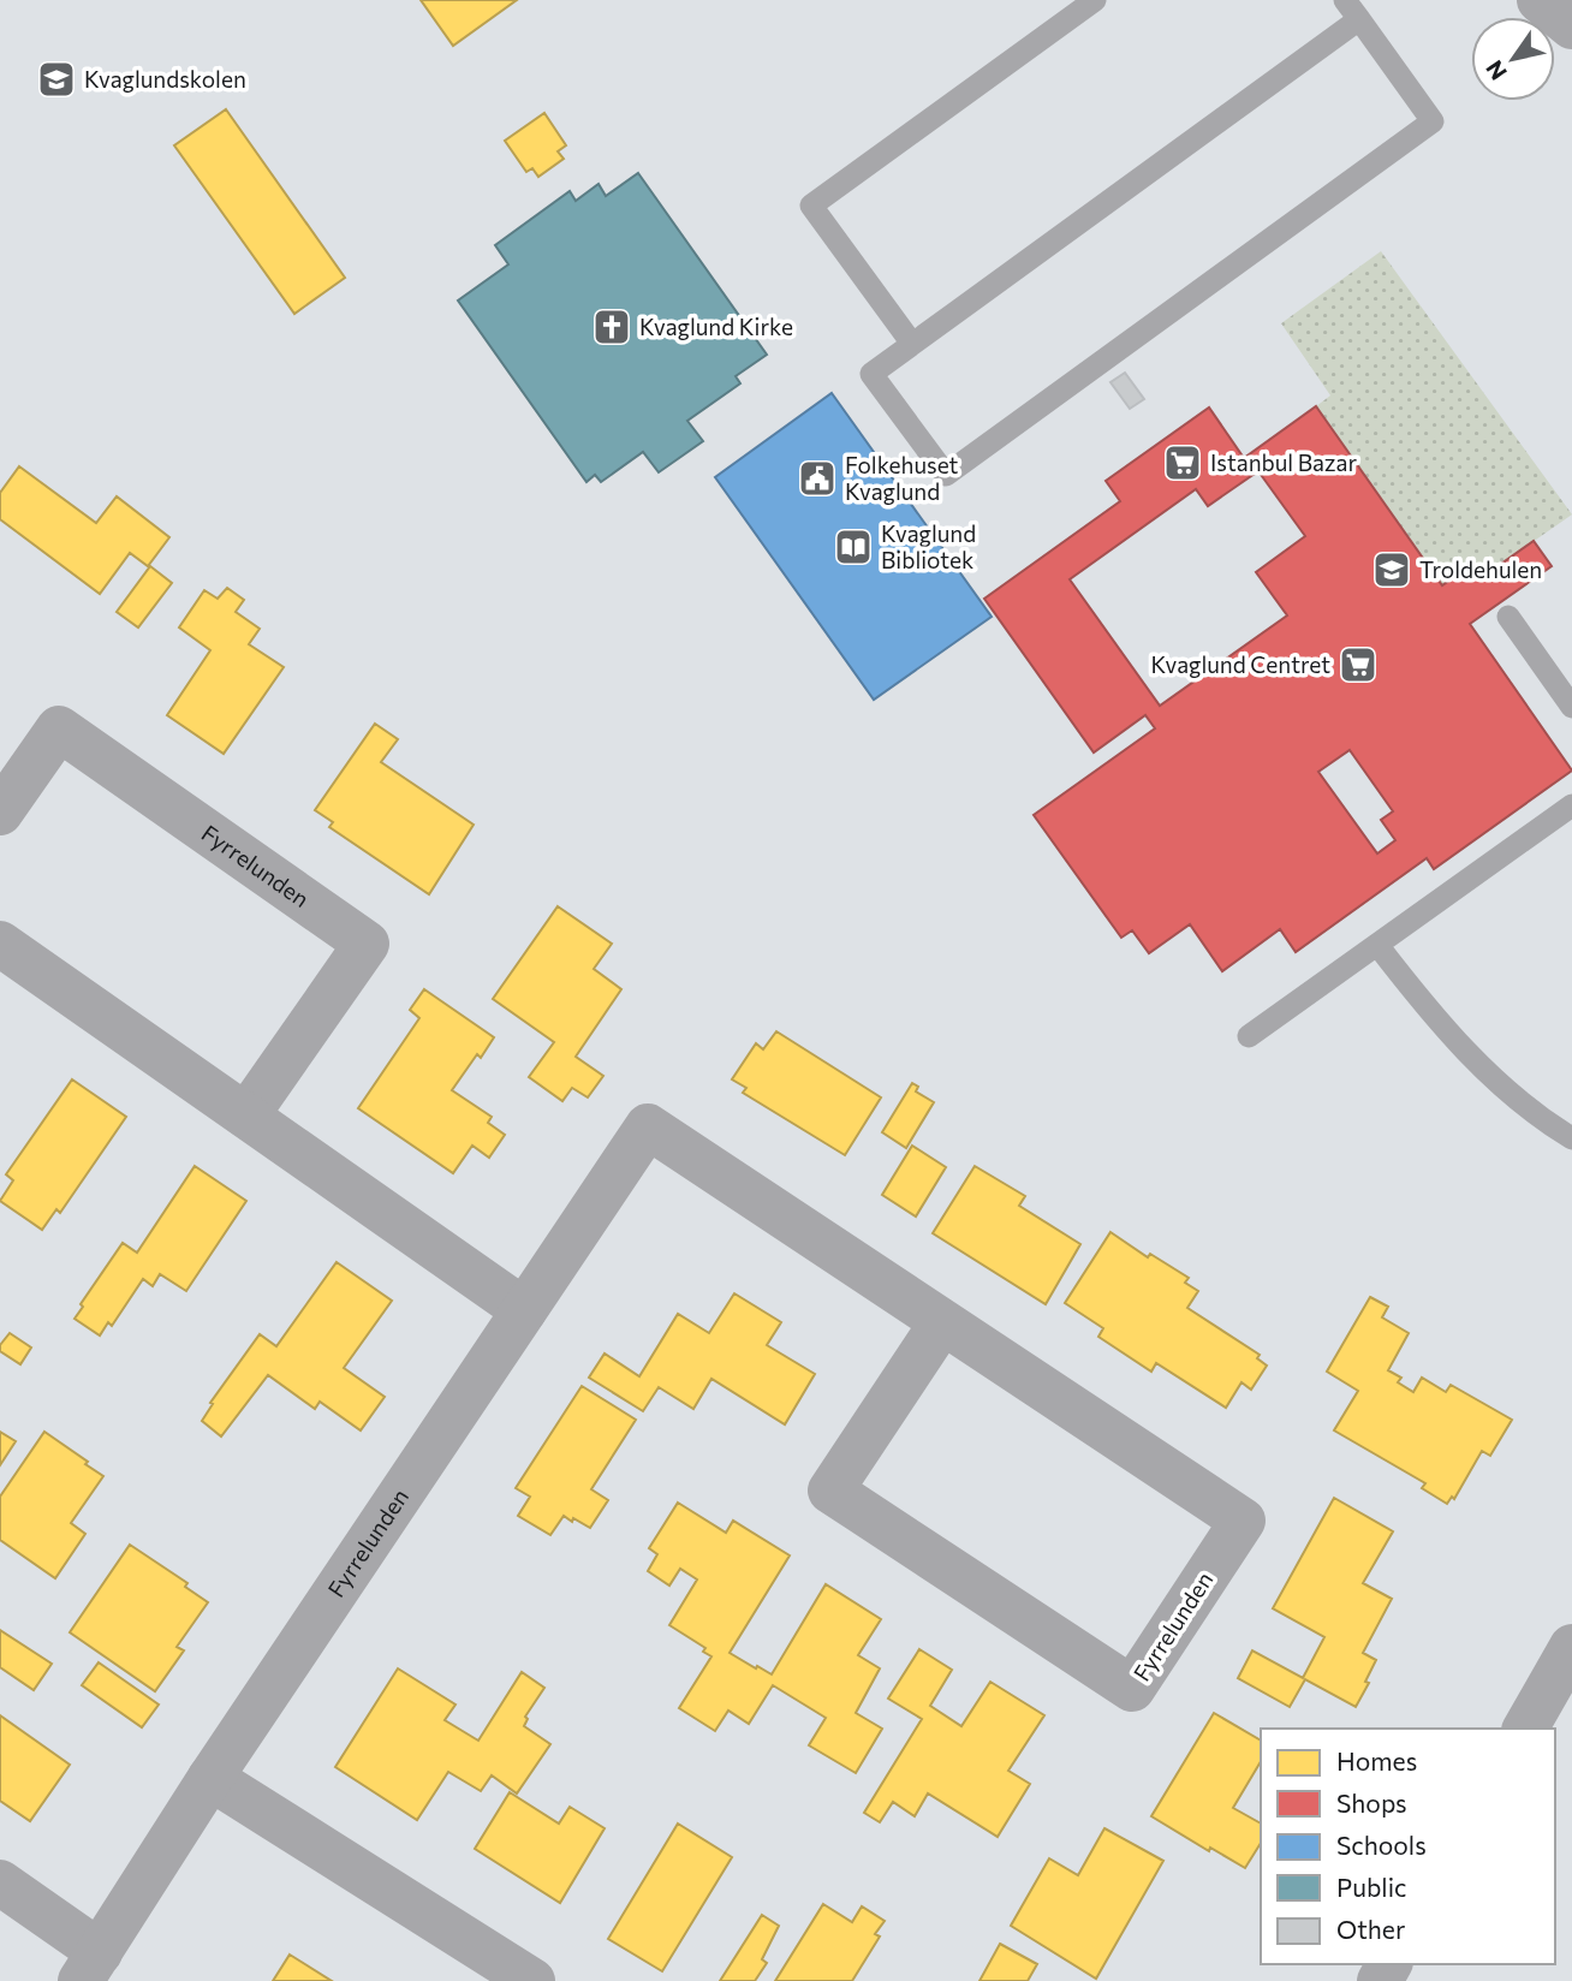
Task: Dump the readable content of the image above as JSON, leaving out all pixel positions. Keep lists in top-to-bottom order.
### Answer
{
  "streets": {
    "street": ["Fyrrelunden"]
  },
  "places": {
    "school or university": ["Kvaglundskolen", "Troldehulen"],
    "church": ["Kvaglund Kirke"],
    "supermarket": ["Istanbul Bazar", "Kvaglund Centret"],
    "public building": ["Folkehuset Kvaglund"],
    "library": ["Kvaglund Bibliotek"]
  },
  "legend": [
    "Homes",
    "Shops",
    "Schools",
    "Public",
    "Other"
  ],
  "north": "bottom left"
}
